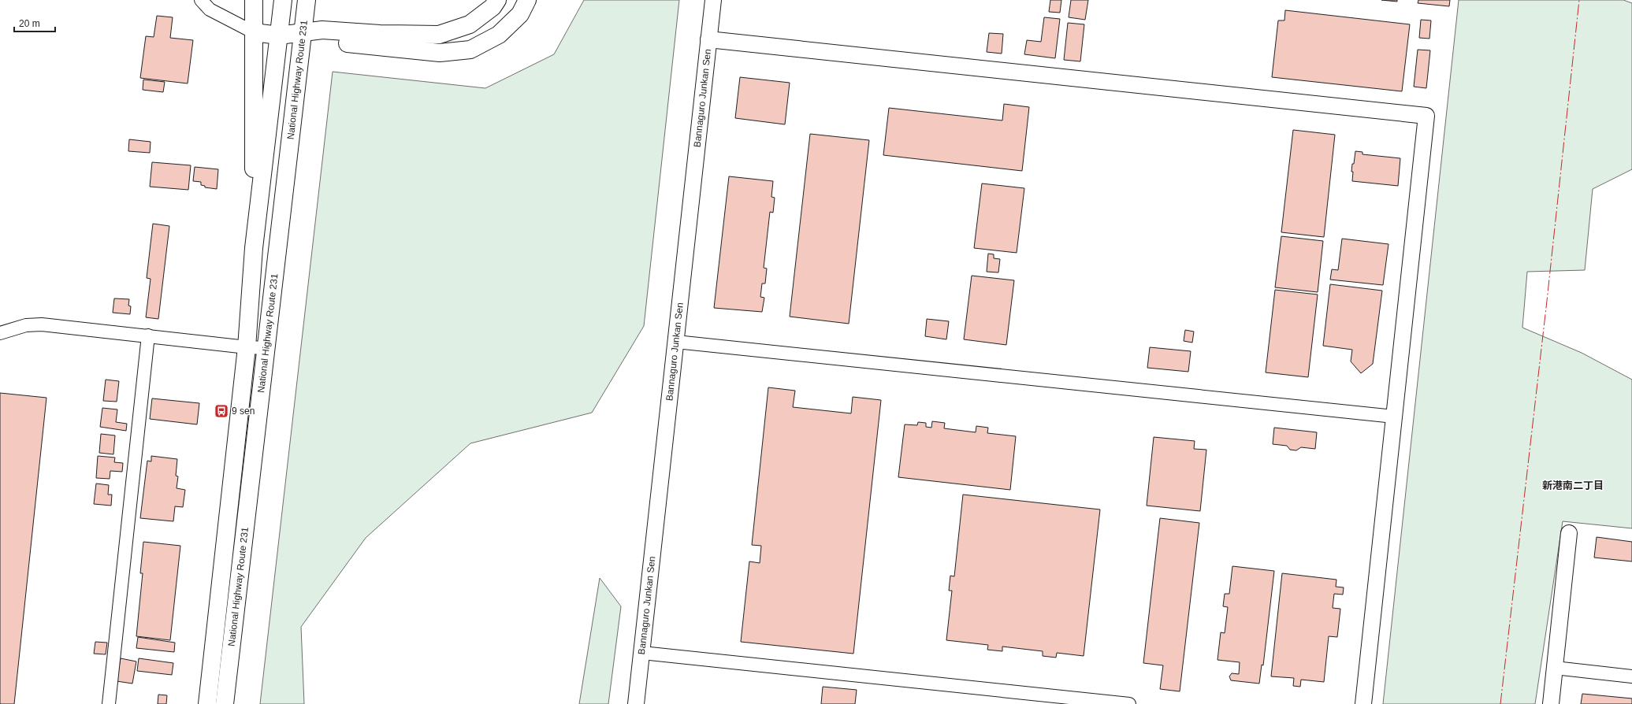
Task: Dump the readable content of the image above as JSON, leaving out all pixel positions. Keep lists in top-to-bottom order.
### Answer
{
  "streets": {
    "highway": ["National Highway Route 231"],
    "street": ["Bannaguro Junkan Sen"]
  },
  "districts": ["新港南二丁目"],
  "places": {
    "bus stop": ["9 sen"]
  },
  "scale_bar": "20 m"
}
